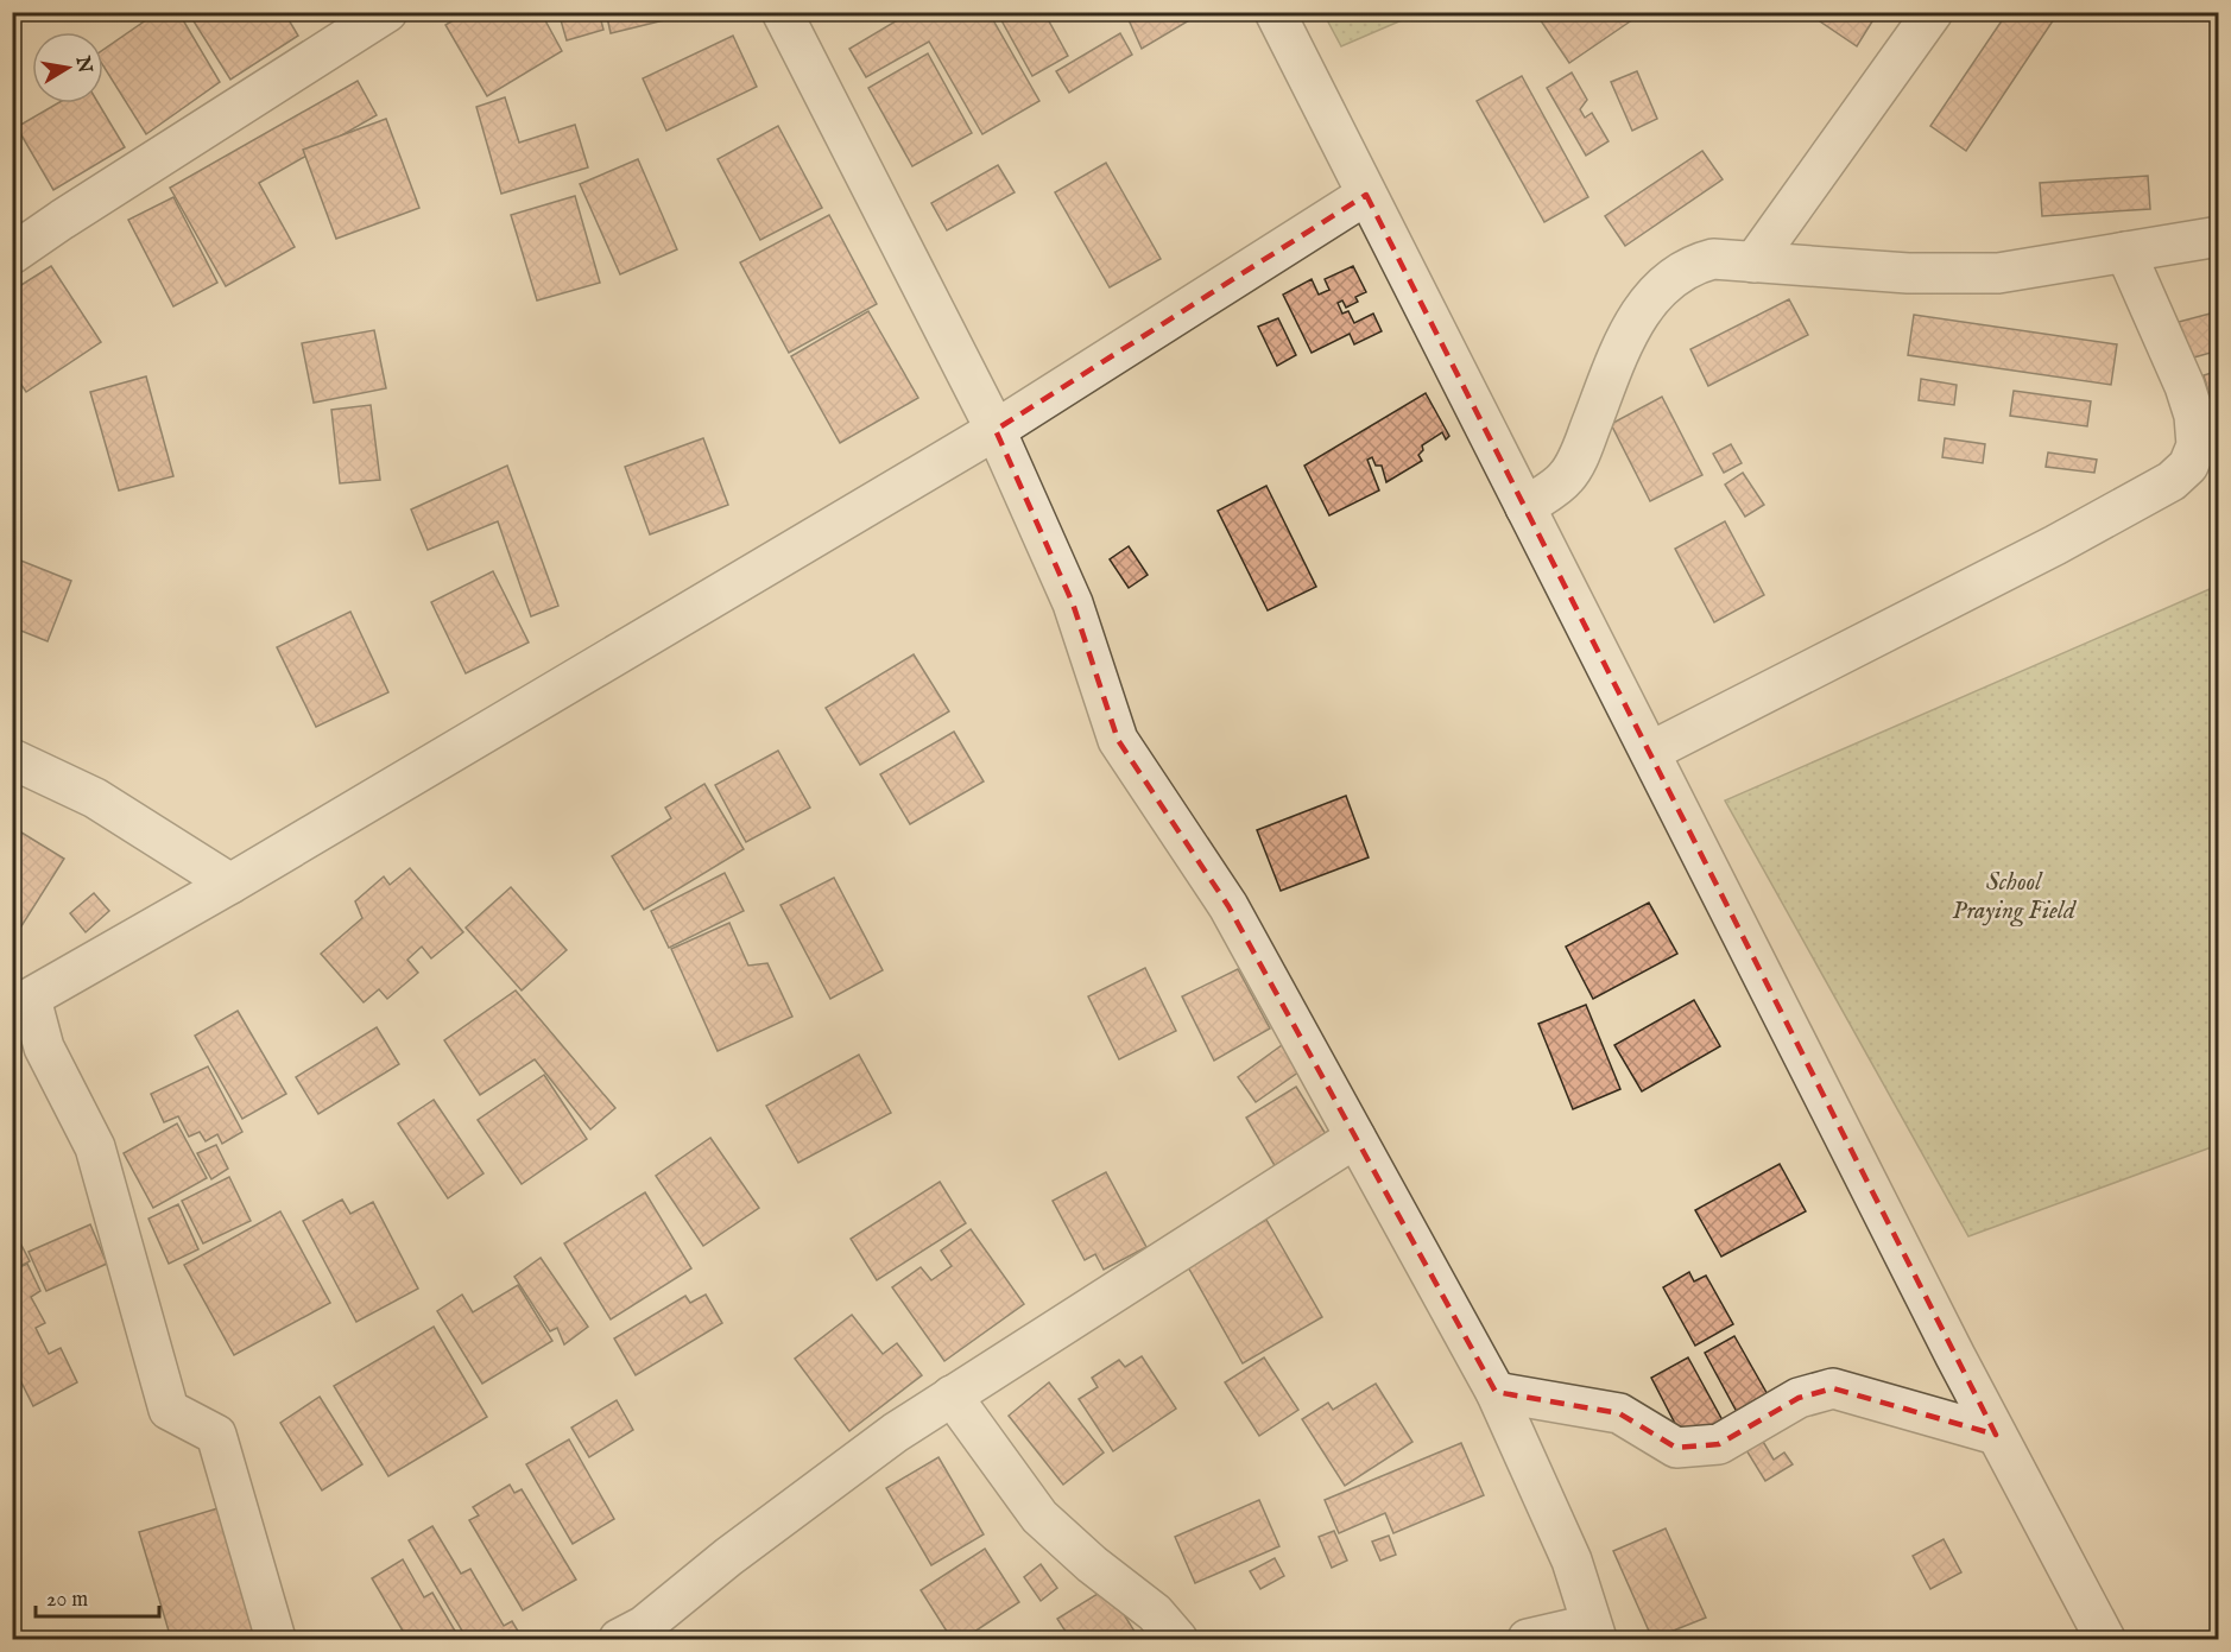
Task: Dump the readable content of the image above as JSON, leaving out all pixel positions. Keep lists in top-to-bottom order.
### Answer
{
  "parks": ["School Praying Field"],
  "scale_bar": "20 m",
  "north": "right"
}
